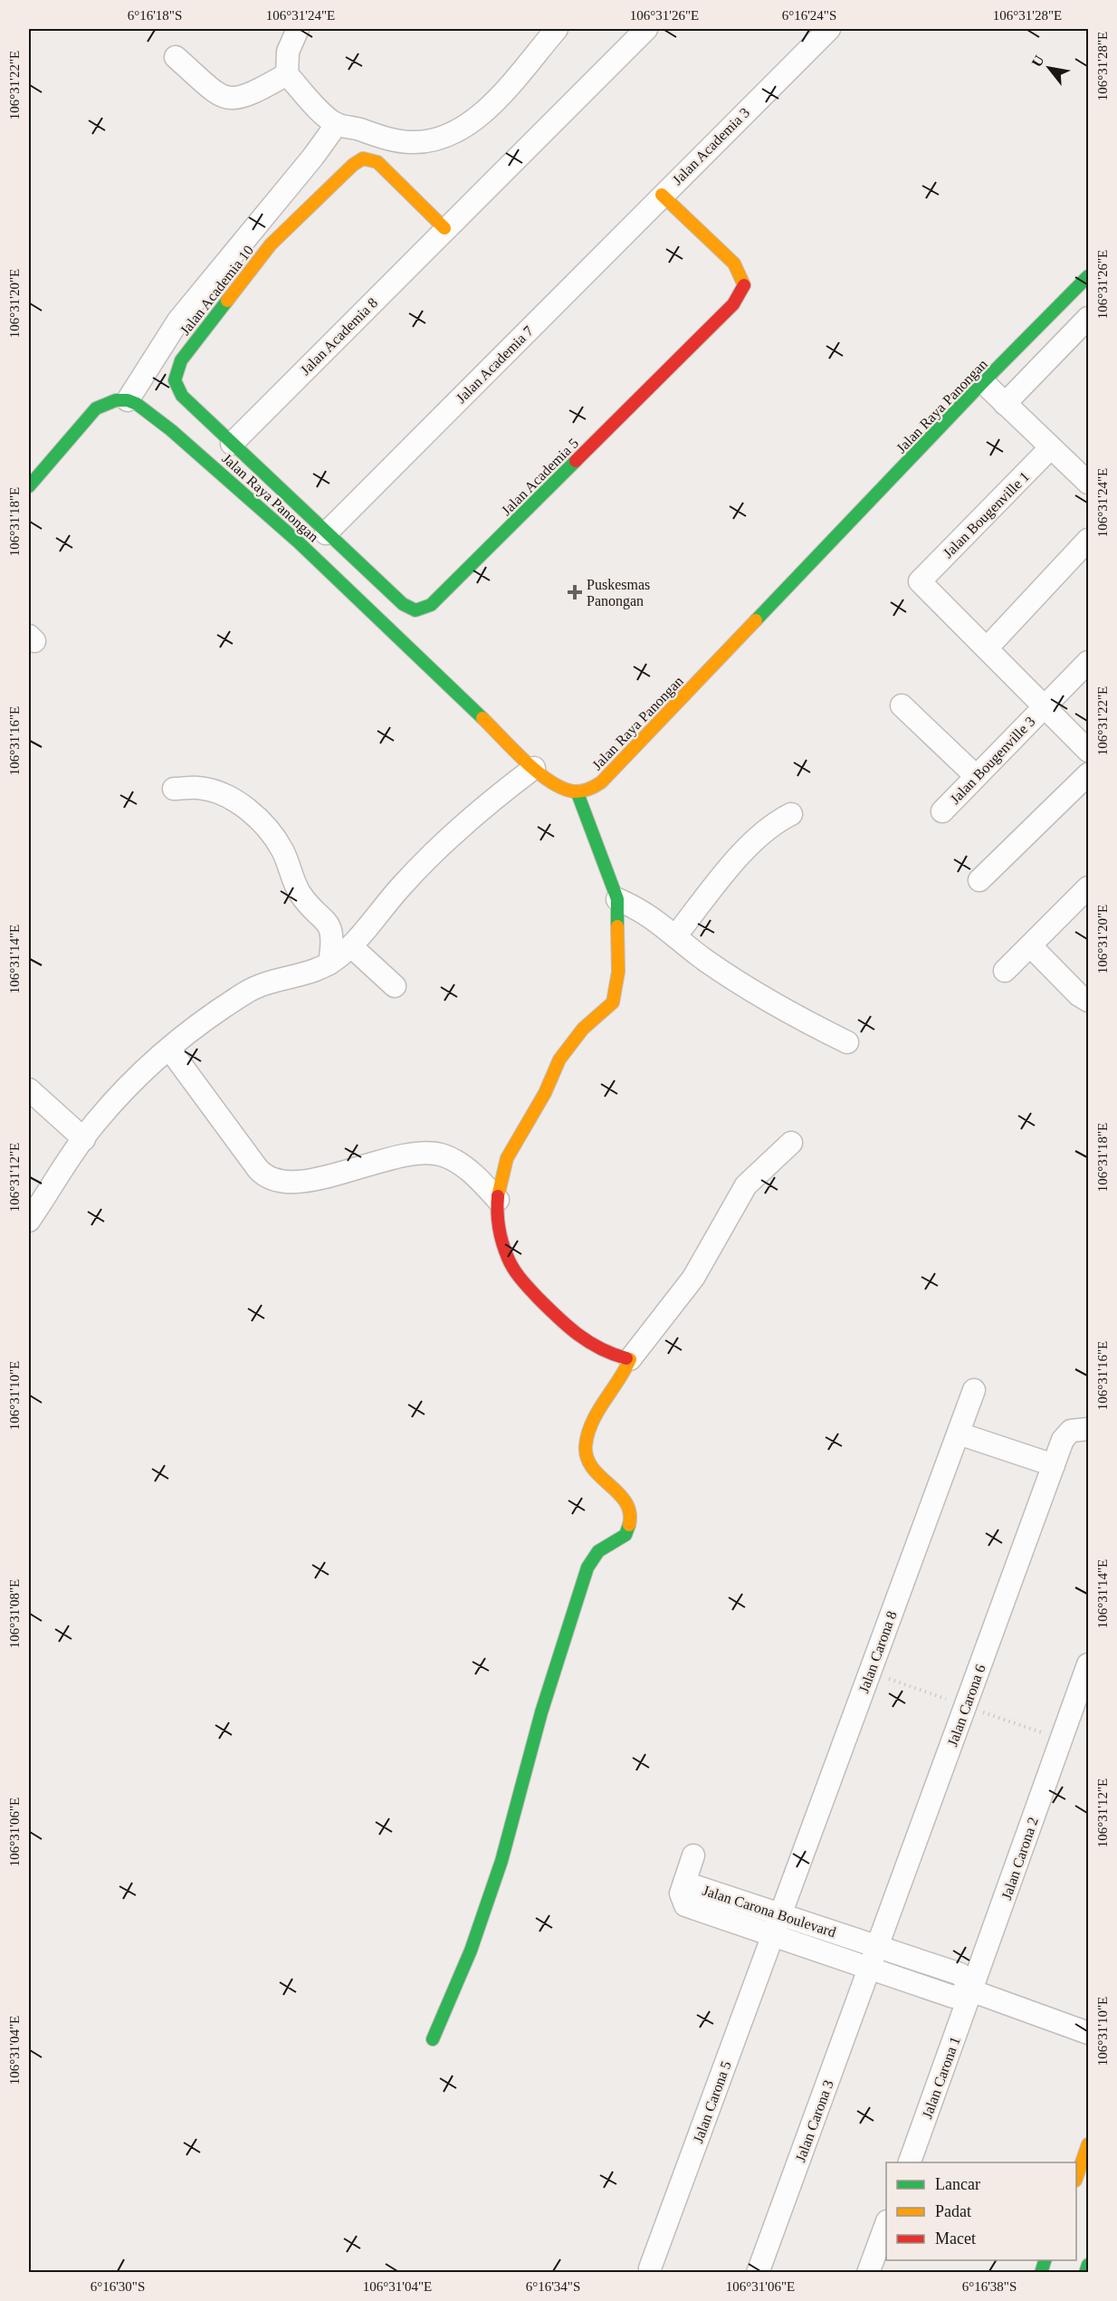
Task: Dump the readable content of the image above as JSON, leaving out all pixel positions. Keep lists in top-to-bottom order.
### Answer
{
  "streets": {
    "street": [
      "Jalan Academia 3",
      "Jalan Academia 10",
      "Jalan Academia 8",
      "Jalan Academia 7",
      "Jalan Raya Panongan",
      "Jalan Academia 5",
      "Jalan Bougenville 1",
      "Jalan Bougenville 3",
      "Jalan Carona 8",
      "Jalan Carona 6",
      "Jalan Carona 2",
      "Jalan Carona Boulevard",
      "Jalan Carona 1",
      "Jalan Carona 5",
      "Jalan Carona 3"
    ]
  },
  "crossings": [
    ["Jalan Academia 3", "Jalan Academia 7"],
    ["Jalan Academia 3", "Jalan Academia 5"],
    ["Jalan Academia 10", "Jalan Academia 8"],
    ["Jalan Academia 7", "Jalan Academia 5"],
    ["Jalan Carona 8", "Jalan Carona Boulevard"],
    ["Jalan Carona 8", "Jalan Carona 5"],
    ["Jalan Carona 6", "Jalan Carona Boulevard"],
    ["Jalan Carona 6", "Jalan Carona 3"],
    ["Jalan Carona 2", "Jalan Carona Boulevard"],
    ["Jalan Carona 2", "Jalan Carona 1"],
    ["Jalan Carona Boulevard", "Jalan Carona 1"],
    ["Jalan Carona Boulevard", "Jalan Carona 5"],
    ["Jalan Carona Boulevard", "Jalan Carona 3"]
  ],
  "places": {
    "health": ["Puskesmas Panongan"]
  },
  "legend": ["Lancar", "Padat", "Macet"],
  "north": "top left",
  "coordinates": [
    "6°16'18\"S",
    "106°31'24\"E",
    "106°31'26\"E",
    "6°16'24\"S",
    "106°31'28\"E",
    "106°31'22\"E",
    "106°31'20\"E",
    "106°31'18\"E",
    "106°31'16\"E",
    "106°31'14\"E",
    "106°31'12\"E",
    "106°31'10\"E",
    "106°31'08\"E",
    "106°31'06\"E",
    "106°31'04\"E",
    "6°16'30\"S",
    "6°16'34\"S",
    "6°16'38\"S"
  ]
}
